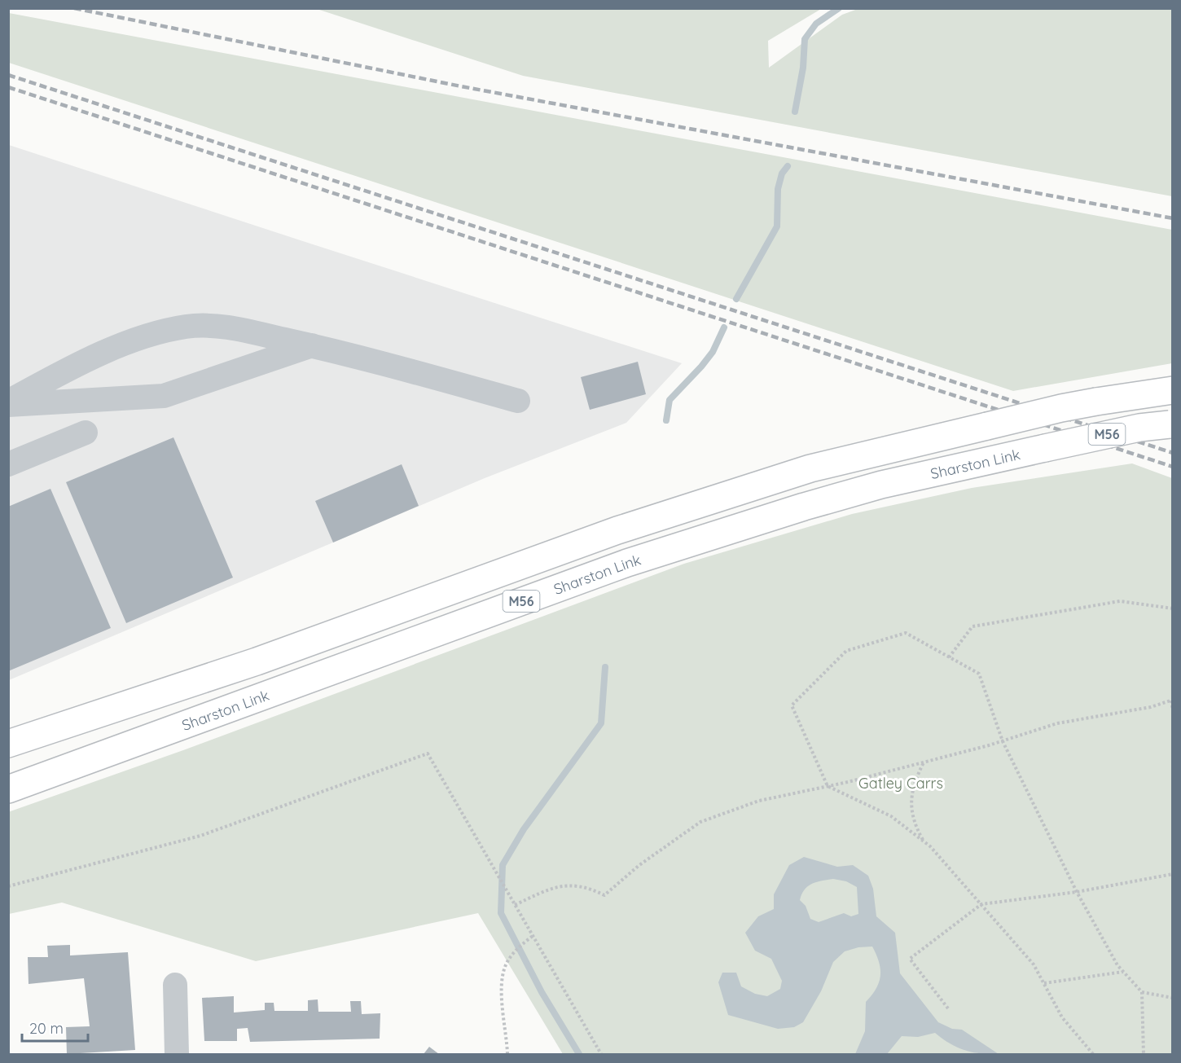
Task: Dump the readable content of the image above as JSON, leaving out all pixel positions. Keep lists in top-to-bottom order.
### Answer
{
  "streets": {
    "highway": ["M56", "Sharston Link"]
  },
  "parks": ["Gatley Carrs"],
  "scale_bar": "20 m"
}
